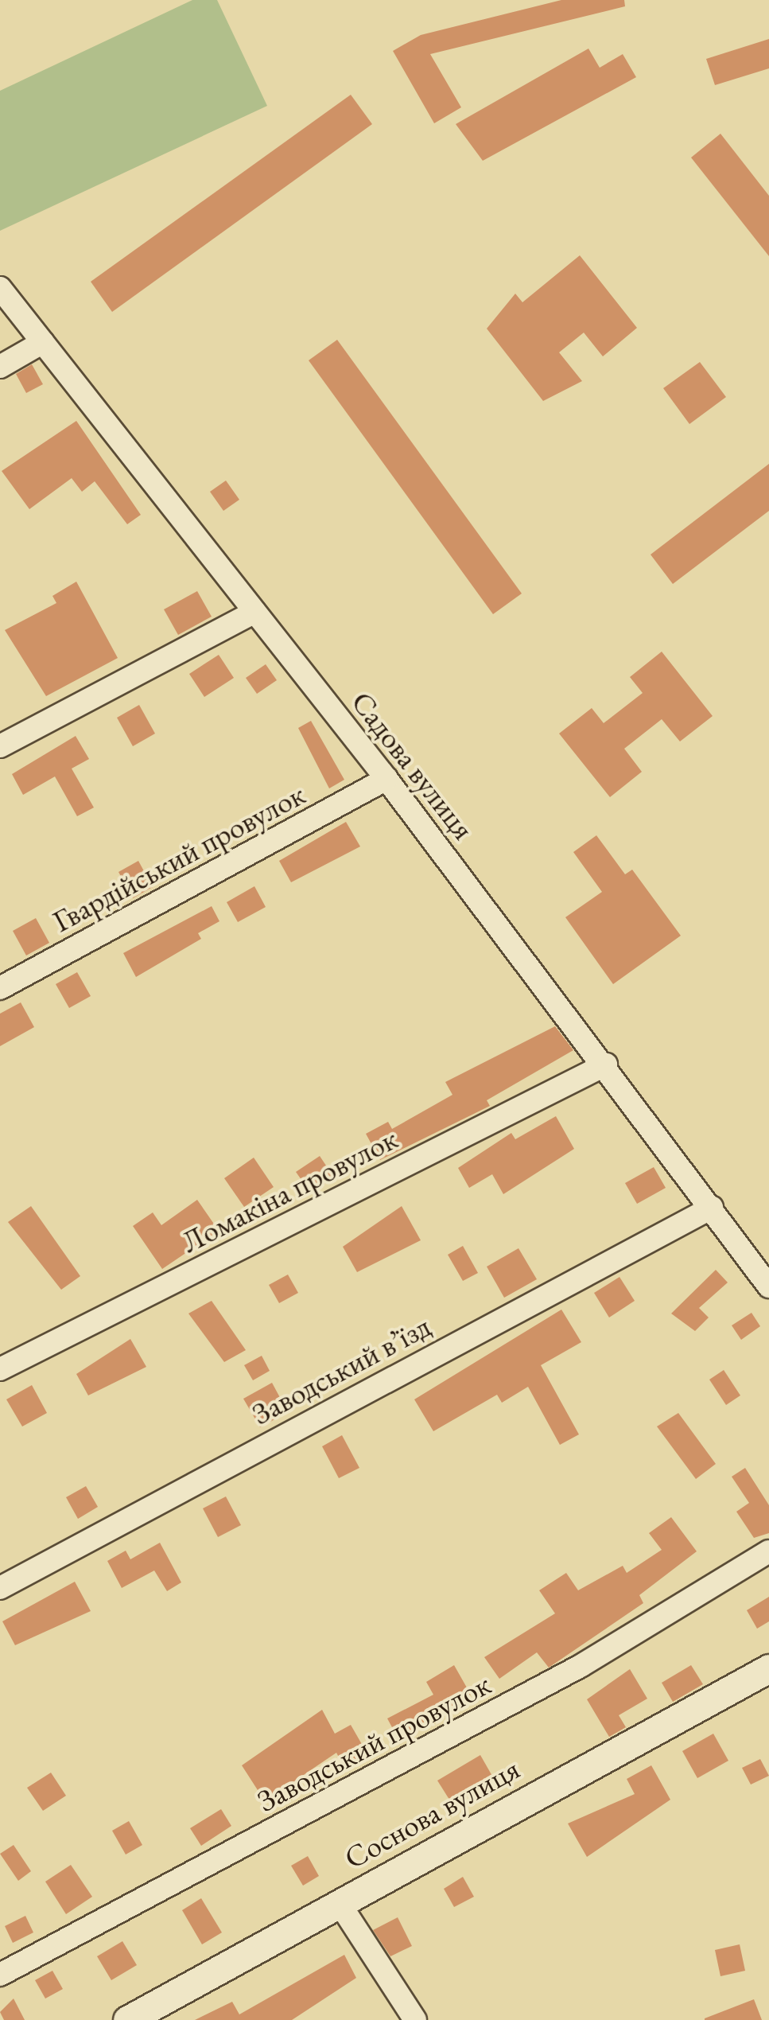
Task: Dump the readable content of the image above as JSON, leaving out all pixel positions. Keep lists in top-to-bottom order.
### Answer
{
  "streets": {
    "street": [
      "Садова вулиця",
      "Гвардійський провулок",
      "Ломакіна провулок",
      "Заводський в’їзд",
      "Заводський провулок",
      "Соснова вулиця"
    ]
  },
  "crossings": [
    ["Садова вулиця", "Гвардійський провулок"],
    ["Садова вулиця", "Ломакіна провулок"],
    ["Садова вулиця", "Заводський в’їзд"]
  ]
}
